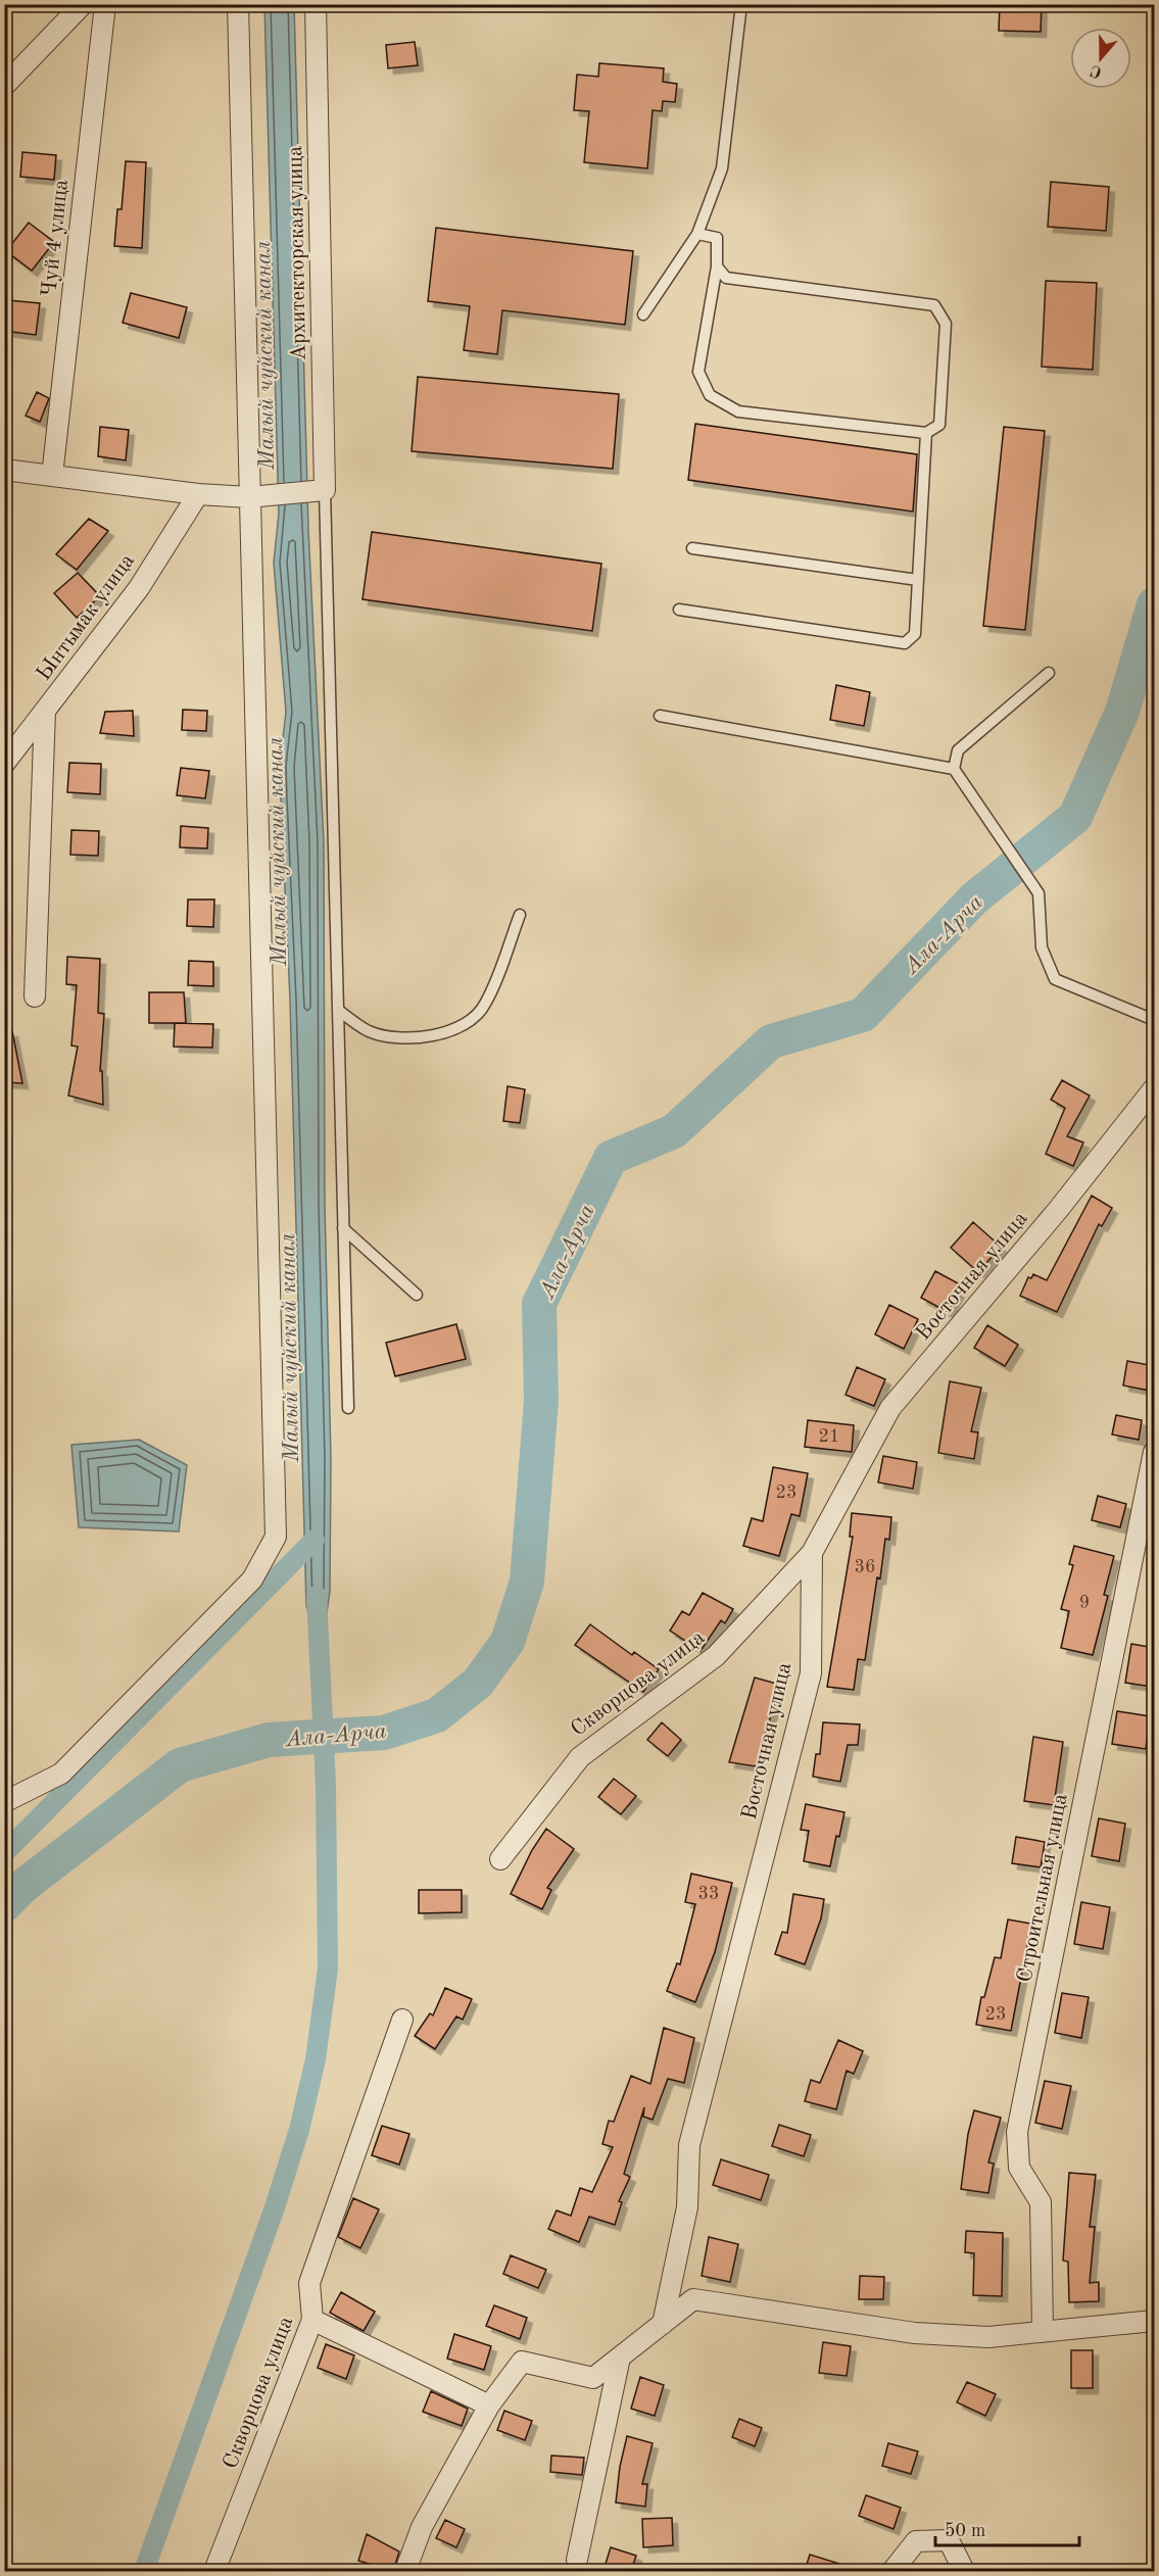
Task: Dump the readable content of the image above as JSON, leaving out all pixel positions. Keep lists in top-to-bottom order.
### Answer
{
  "streets": {
    "street": [
      "Чуй 4 улица",
      "Архитекторская улица",
      "Ынтымак улица",
      "Восточная улица",
      "Скворцова улица",
      "Строительная улица"
    ]
  },
  "crossings": [
    ["Восточная улица", "Скворцова улица"]
  ],
  "water": ["Малый чуйский канал", "Ала-Арча"],
  "house_numbers": [
    "21",
    "23",
    "36",
    "9",
    "33",
    "23"
  ],
  "scale_bar": "50 m",
  "north": "bottom"
}
